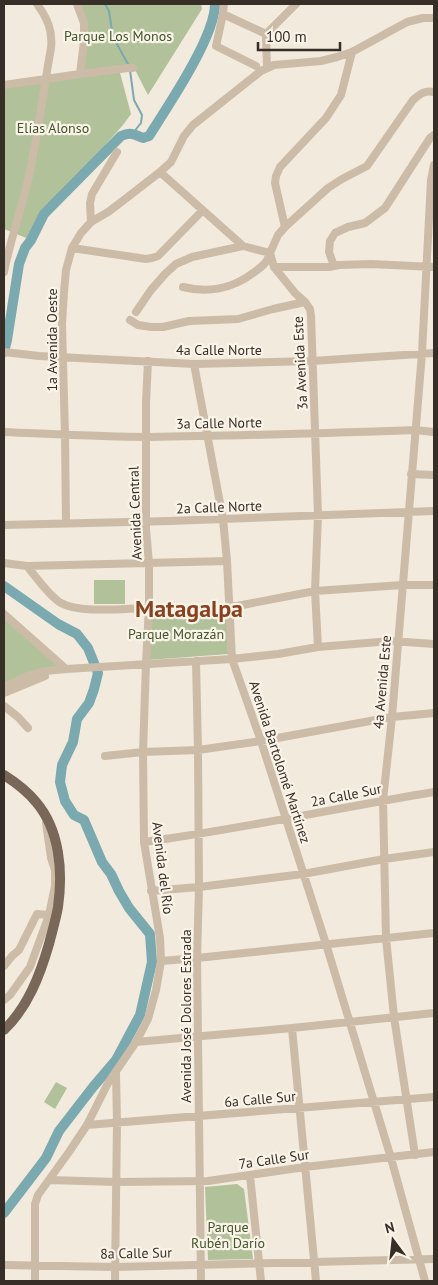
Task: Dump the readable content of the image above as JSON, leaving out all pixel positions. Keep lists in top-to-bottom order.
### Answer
{
  "streets": {
    "street": [
      "1a Avenida Oeste",
      "4a Calle Norte",
      "3a Avenida Este",
      "3a Calle Norte",
      "2a Calle Norte",
      "Avenida Central",
      "4a Avenida Este",
      "Avenida Bartolomé Martínez",
      "2a Calle Sur",
      "Avenida del Río",
      "Avenida José Dolores Estrada",
      "6a Calle Sur",
      "7a Calle Sur",
      "8a Calle Sur"
    ]
  },
  "crossings": [
    ["1a Avenida Oeste", "4a Calle Norte"],
    ["1a Avenida Oeste", "3a Calle Norte"],
    ["1a Avenida Oeste", "2a Calle Norte"],
    ["4a Calle Norte", "3a Avenida Este"],
    ["4a Calle Norte", "Avenida Central"],
    ["4a Calle Norte", "4a Avenida Este"],
    ["4a Calle Norte", "Avenida Bartolomé Martínez"],
    ["3a Avenida Este", "3a Calle Norte"],
    ["3a Avenida Este", "2a Calle Norte"],
    ["3a Calle Norte", "Avenida Central"],
    ["3a Calle Norte", "4a Avenida Este"],
    ["3a Calle Norte", "Avenida Bartolomé Martínez"],
    ["2a Calle Norte", "Avenida Central"],
    ["2a Calle Norte", "4a Avenida Este"],
    ["2a Calle Norte", "Avenida Bartolomé Martínez"],
    ["Avenida Central", "Avenida del Río"],
    ["4a Avenida Este", "2a Calle Sur"],
    ["4a Avenida Este", "6a Calle Sur"],
    ["4a Avenida Este", "7a Calle Sur"],
    ["Avenida Bartolomé Martínez", "2a Calle Sur"],
    ["Avenida Bartolomé Martínez", "6a Calle Sur"],
    ["Avenida Bartolomé Martínez", "7a Calle Sur"],
    ["Avenida Bartolomé Martínez", "8a Calle Sur"],
    ["2a Calle Sur", "Avenida del Río"],
    ["2a Calle Sur", "Avenida José Dolores Estrada"],
    ["Avenida del Río", "6a Calle Sur"],
    ["Avenida José Dolores Estrada", "6a Calle Sur"],
    ["Avenida José Dolores Estrada", "7a Calle Sur"],
    ["Avenida José Dolores Estrada", "8a Calle Sur"]
  ],
  "districts": ["Matagalpa"],
  "parks": [
    "Parque Los Monos",
    "Elías Alonso",
    "Parque Morazán",
    "Parque Rubén Darío"
  ],
  "scale_bar": "100 m",
  "north": "top"
}
